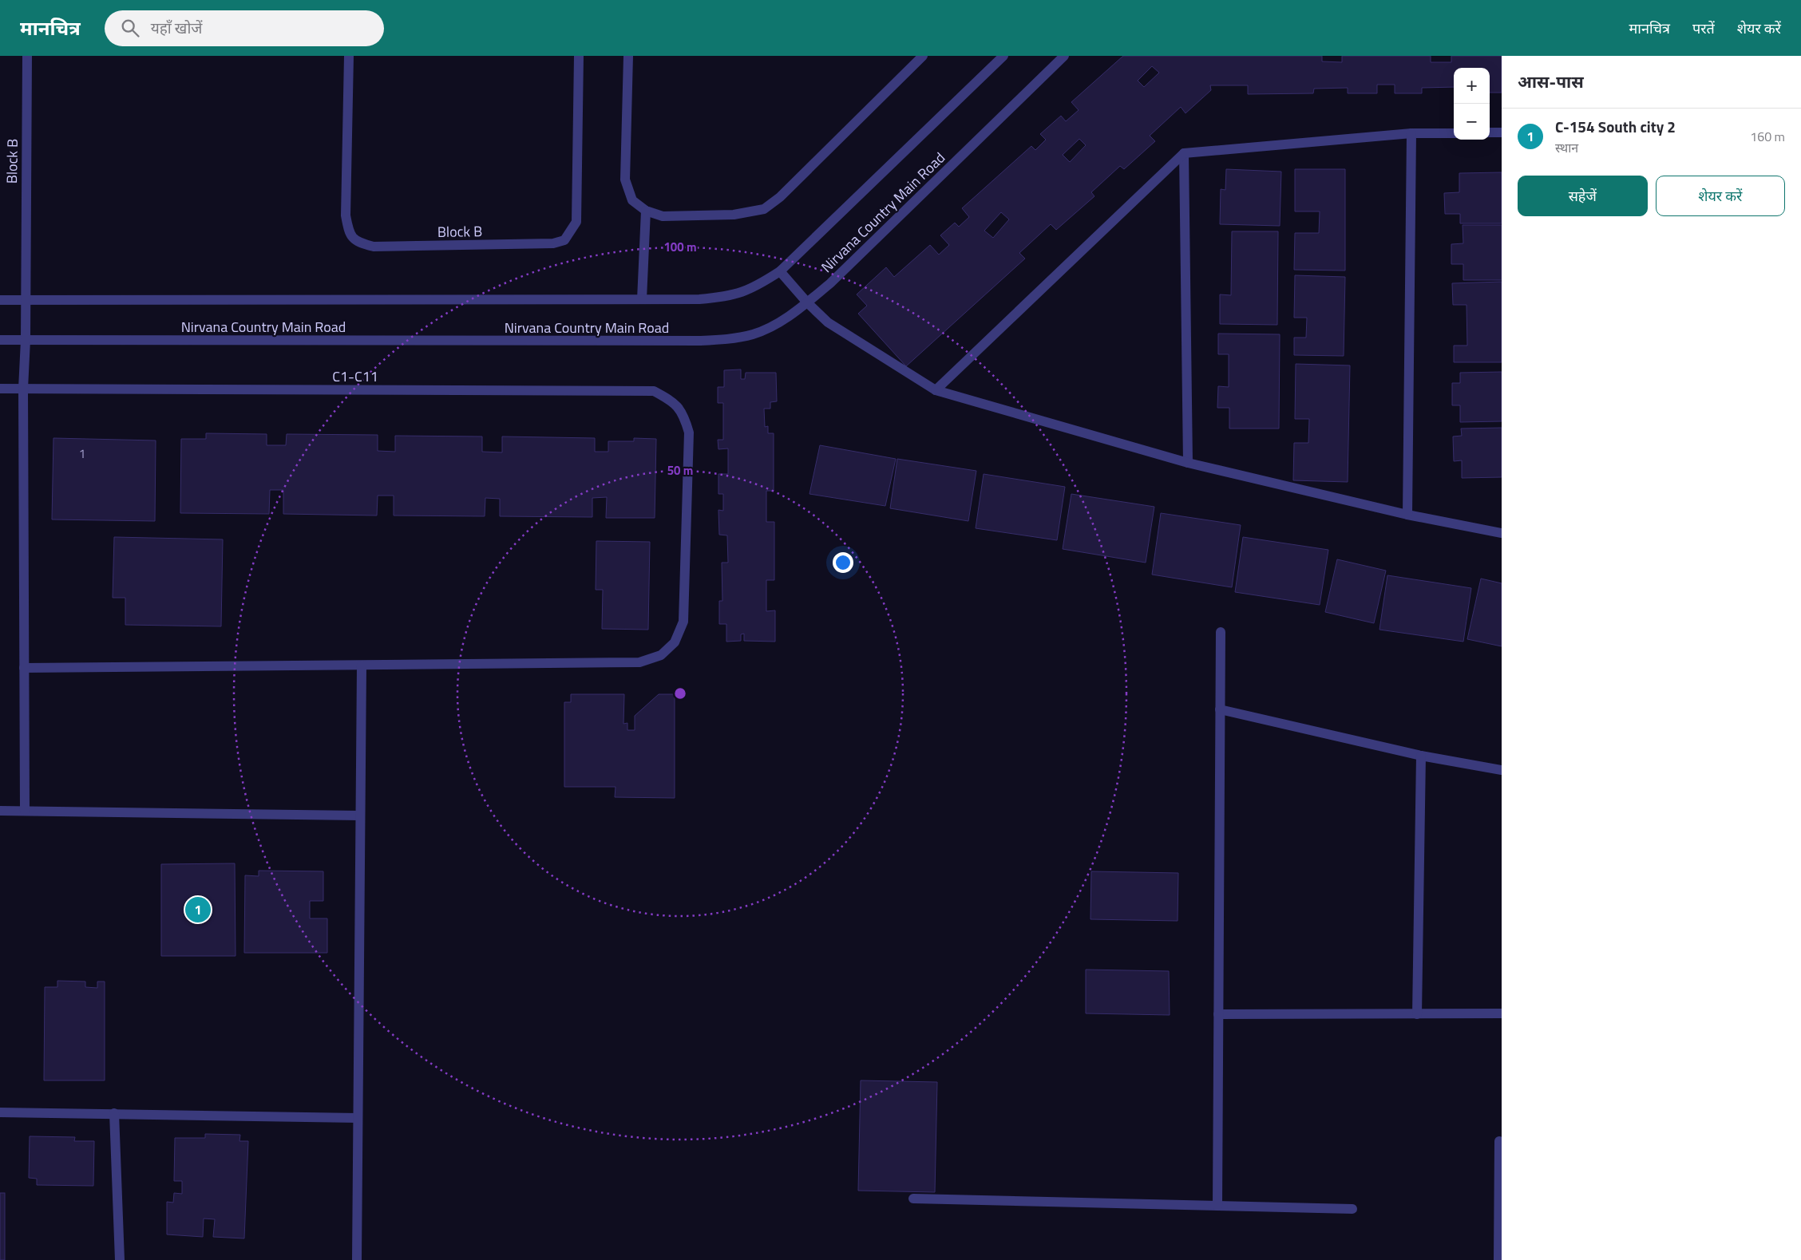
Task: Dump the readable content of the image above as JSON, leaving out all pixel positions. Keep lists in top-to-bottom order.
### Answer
{
  "streets": {
    "street": ["Block B", "Nirvana Country Main Road", "C1-C11"]
  },
  "crossings": [
    ["Block B", "Nirvana Country Main Road"],
    ["Block B", "C1-C11"]
  ],
  "house_numbers": ["1"],
  "page": {
    "header": "मानचित्र",
    "search": "यहाँ खोजें",
    "nav": ["मानचित्र", "परतें", "शेयर करें"],
    "heading": "आस-पास",
    "map_buttons": ["+", "−"],
    "list": [
      {
        "mark": "1",
        "name": "C-154 South city 2",
        "note": "स्थान",
        "value": "160 m"
      }
    ],
    "buttons": ["सहेजें", "शेयर करें"],
    "pins": "1"
  },
  "rings": ["100 m", "50 m"]
}
